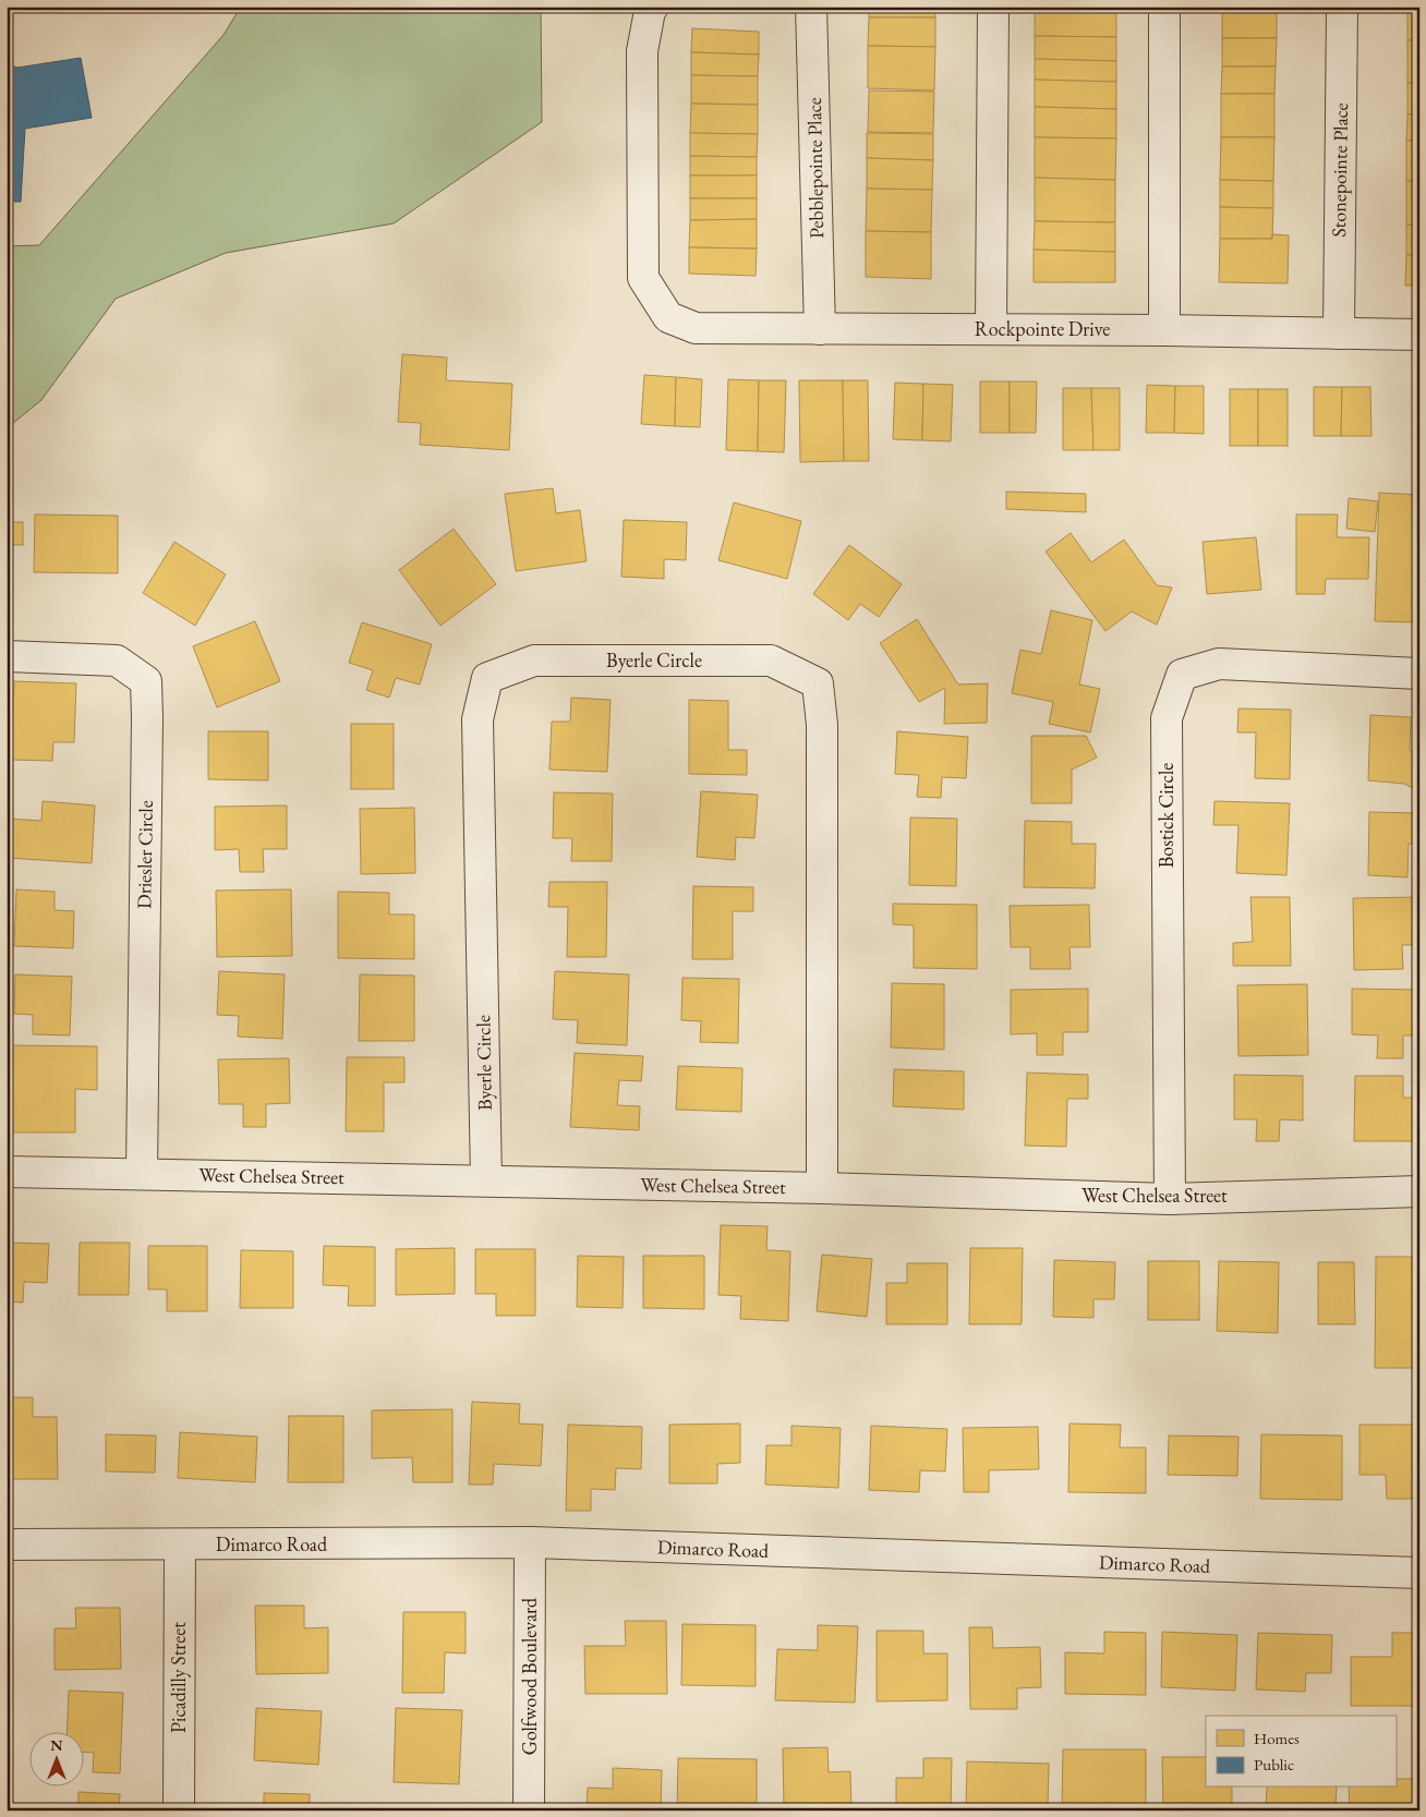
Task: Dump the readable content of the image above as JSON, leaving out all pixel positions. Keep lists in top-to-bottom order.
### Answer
{
  "streets": {
    "street": [
      "Pebblepointe Place",
      "Stonepointe Place",
      "Rockpointe Drive",
      "Byerle Circle",
      "Bostick Circle",
      "Driesler Circle",
      "West Chelsea Street",
      "Dimarco Road",
      "Golfwood Boulevard",
      "Picadilly Street"
    ]
  },
  "crossings": [
    ["Pebblepointe Place", "Rockpointe Drive"],
    ["Stonepointe Place", "Rockpointe Drive"],
    ["Byerle Circle", "West Chelsea Street"],
    ["Bostick Circle", "West Chelsea Street"],
    ["Driesler Circle", "West Chelsea Street"],
    ["Dimarco Road", "Golfwood Boulevard"],
    ["Dimarco Road", "Picadilly Street"]
  ],
  "legend": ["Homes", "Public"],
  "north": "top"
}
